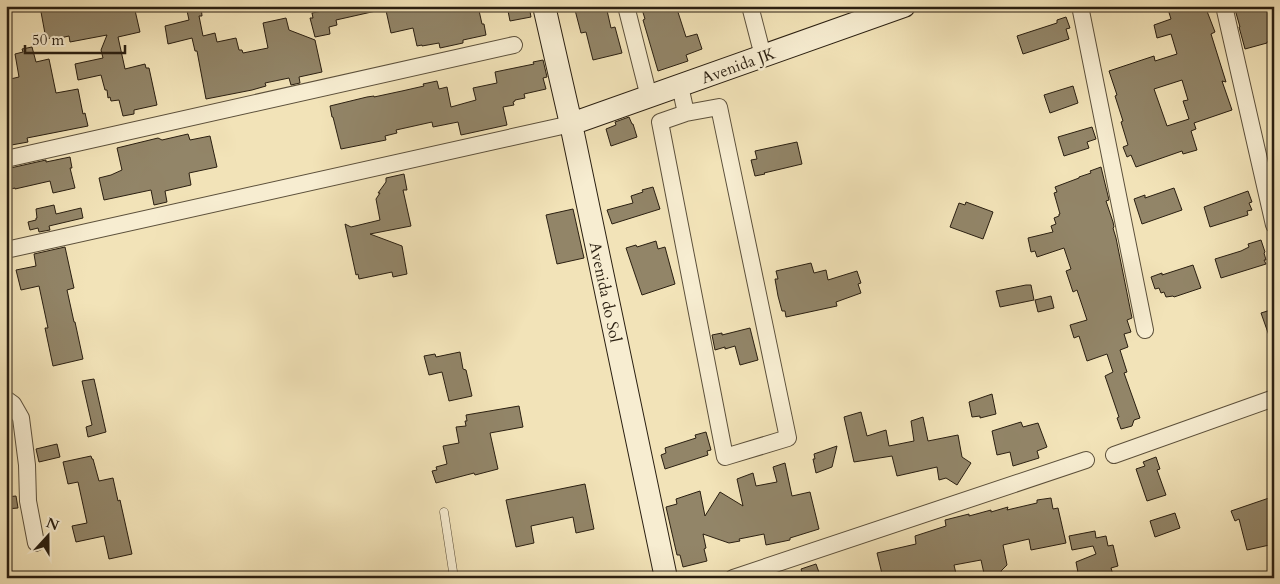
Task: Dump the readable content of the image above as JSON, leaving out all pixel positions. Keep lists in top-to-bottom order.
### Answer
{
  "streets": {
    "street": ["Avenida JK", "Avenida do Sol"]
  },
  "crossings": [
    ["Avenida JK", "Avenida do Sol"]
  ],
  "scale_bar": "50 m",
  "north": "top"
}
